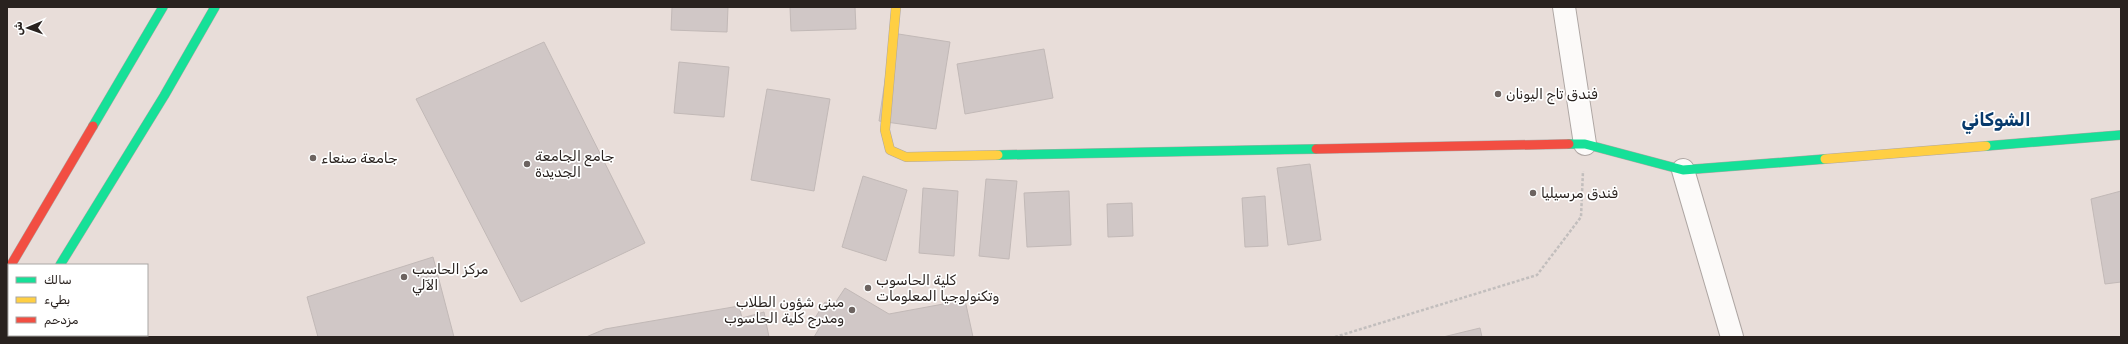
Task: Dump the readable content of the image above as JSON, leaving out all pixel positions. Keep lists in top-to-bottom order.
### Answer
{
  "districts": ["الشوكاني"],
  "places": [
    "فندق تاج اليونان",
    "جامعة صنعاء",
    "جامع الجامعة الجديدة",
    "فندق مرسيليا",
    "مركز الحاسب الآلي",
    "كلية الحاسوب وتكنولوجيا المعلومات",
    "مبنى شؤون الطلاب ومدرج كلية الحاسوب"
  ],
  "legend": ["سالك", "بطيء", "مزدحم"],
  "north": "left"
}
